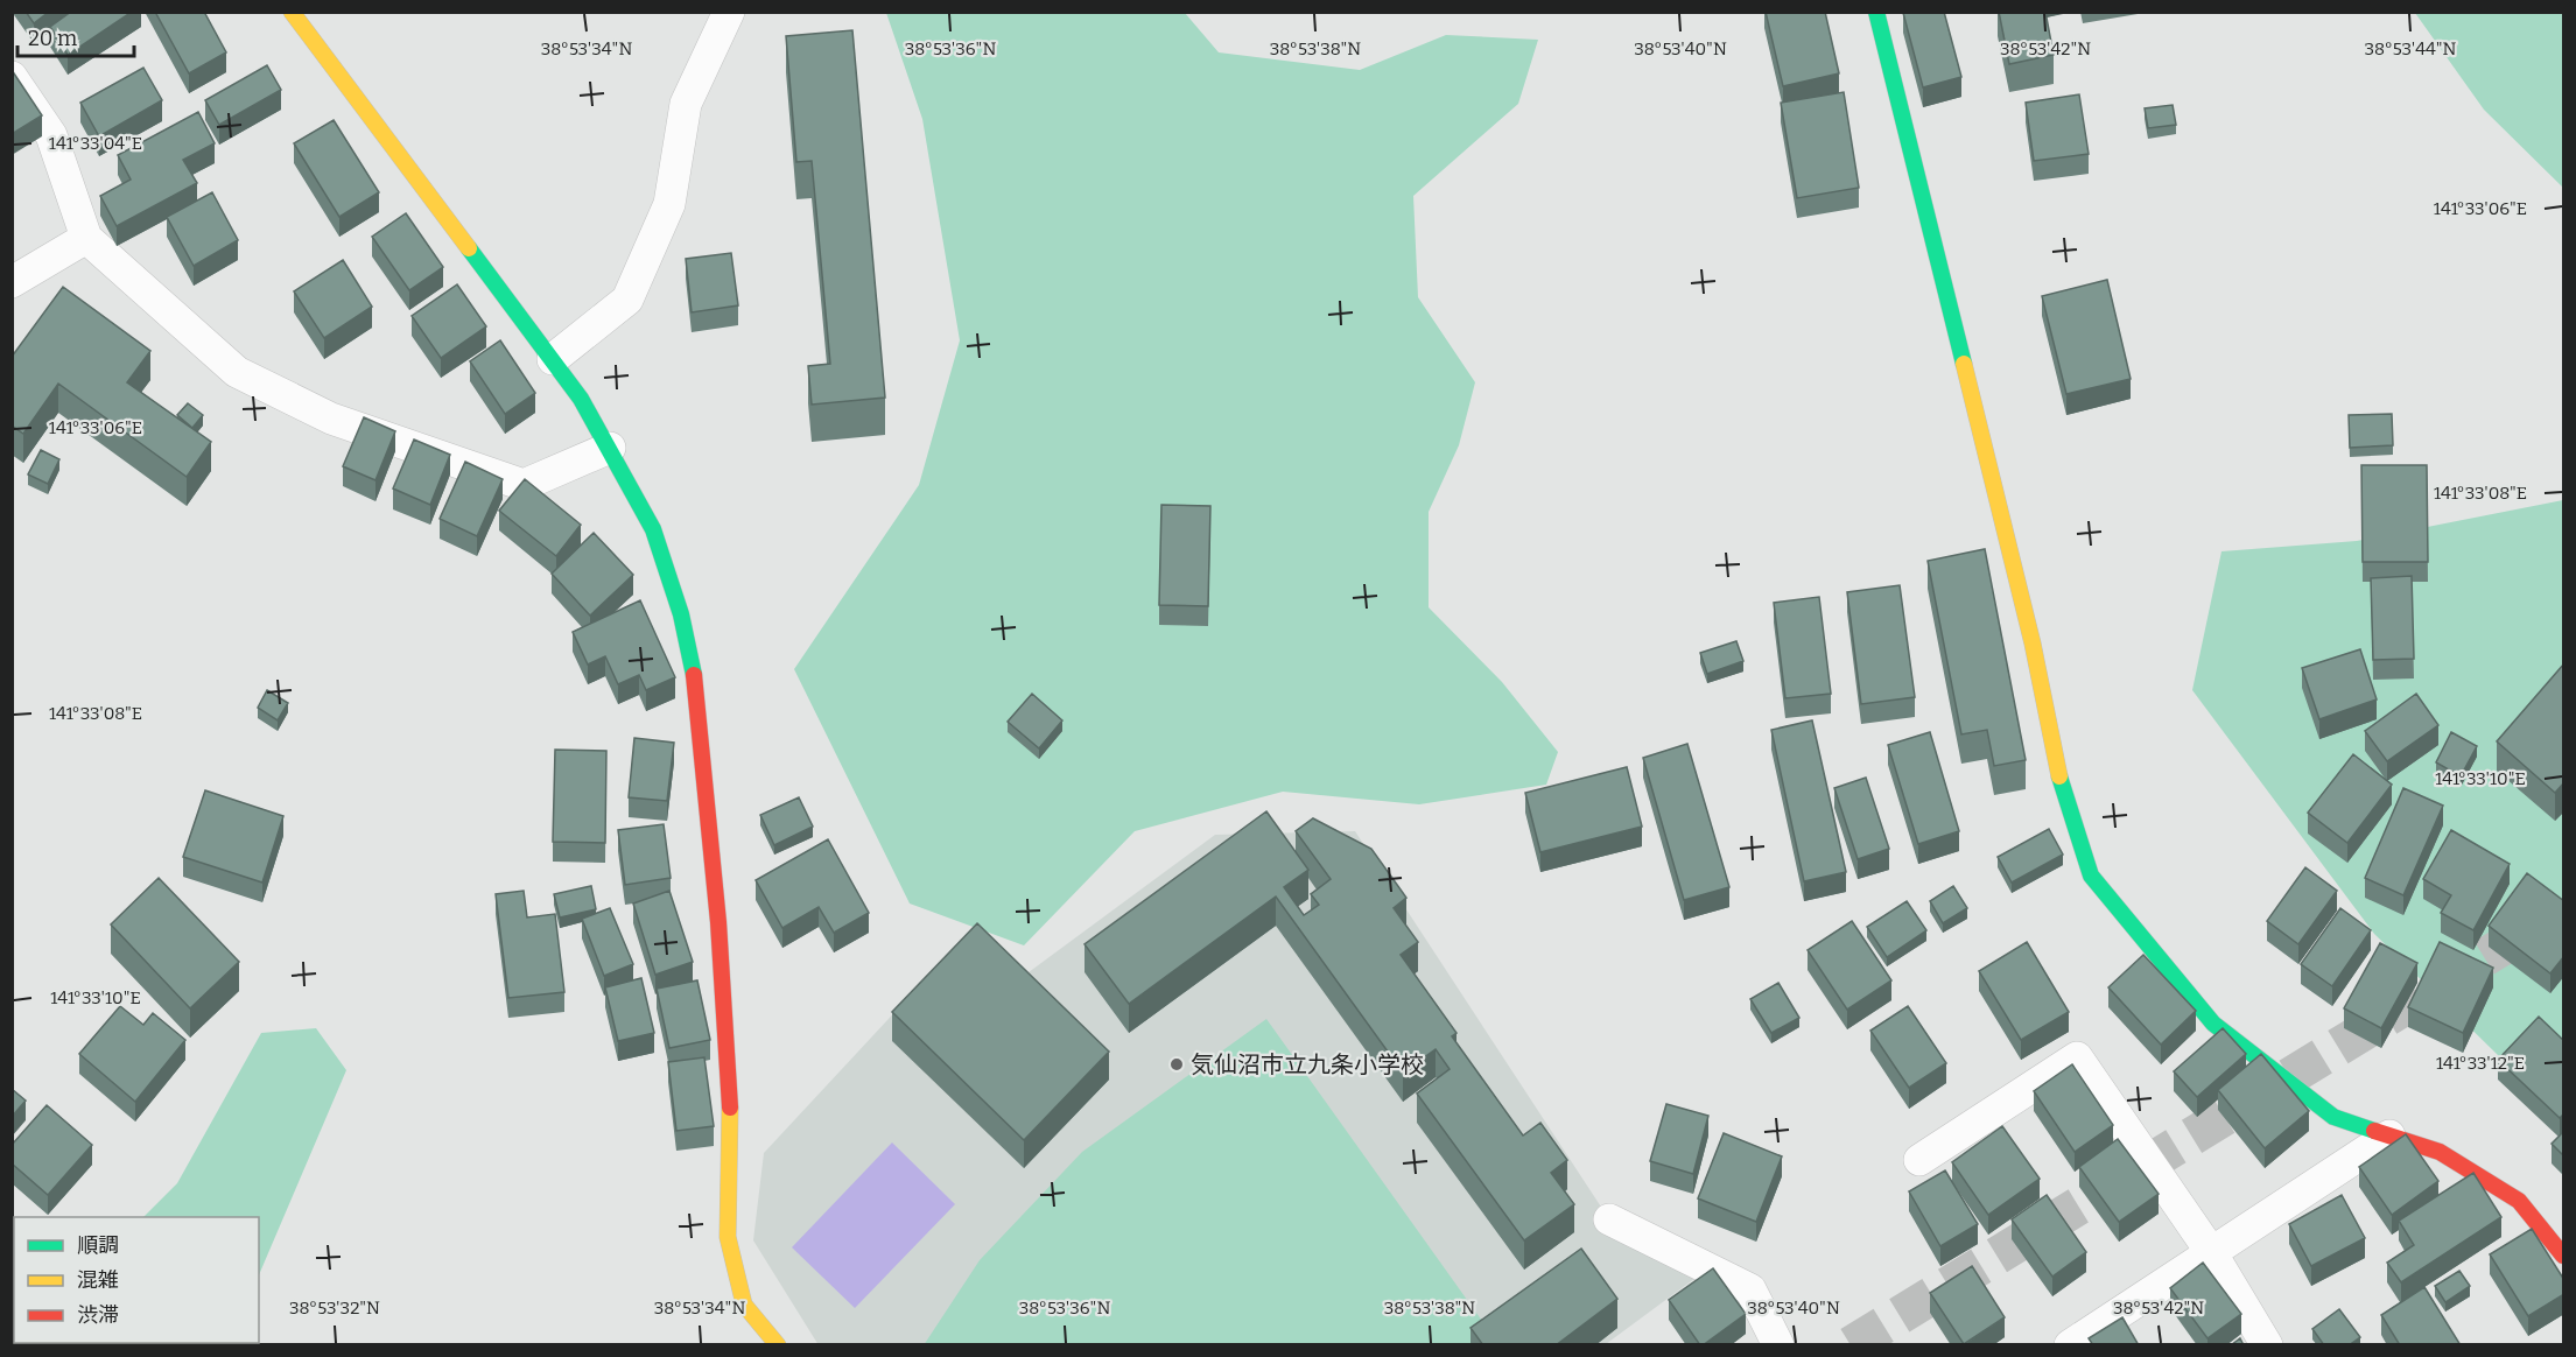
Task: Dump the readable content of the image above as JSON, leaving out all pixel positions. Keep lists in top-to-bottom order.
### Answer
{
  "places": ["気仙沼市立九条小学校"],
  "legend": ["順調", "混雑", "渋滞"],
  "scale_bar": "20 m",
  "coordinates": [
    "38°53'34\"N",
    "38°53'36\"N",
    "38°53'38\"N",
    "38°53'40\"N",
    "38°53'42\"N",
    "38°53'44\"N",
    "141°33'04\"E",
    "141°33'06\"E",
    "141°33'08\"E",
    "141°33'10\"E",
    "141°33'12\"E",
    "38°53'32\"N"
  ]
}
